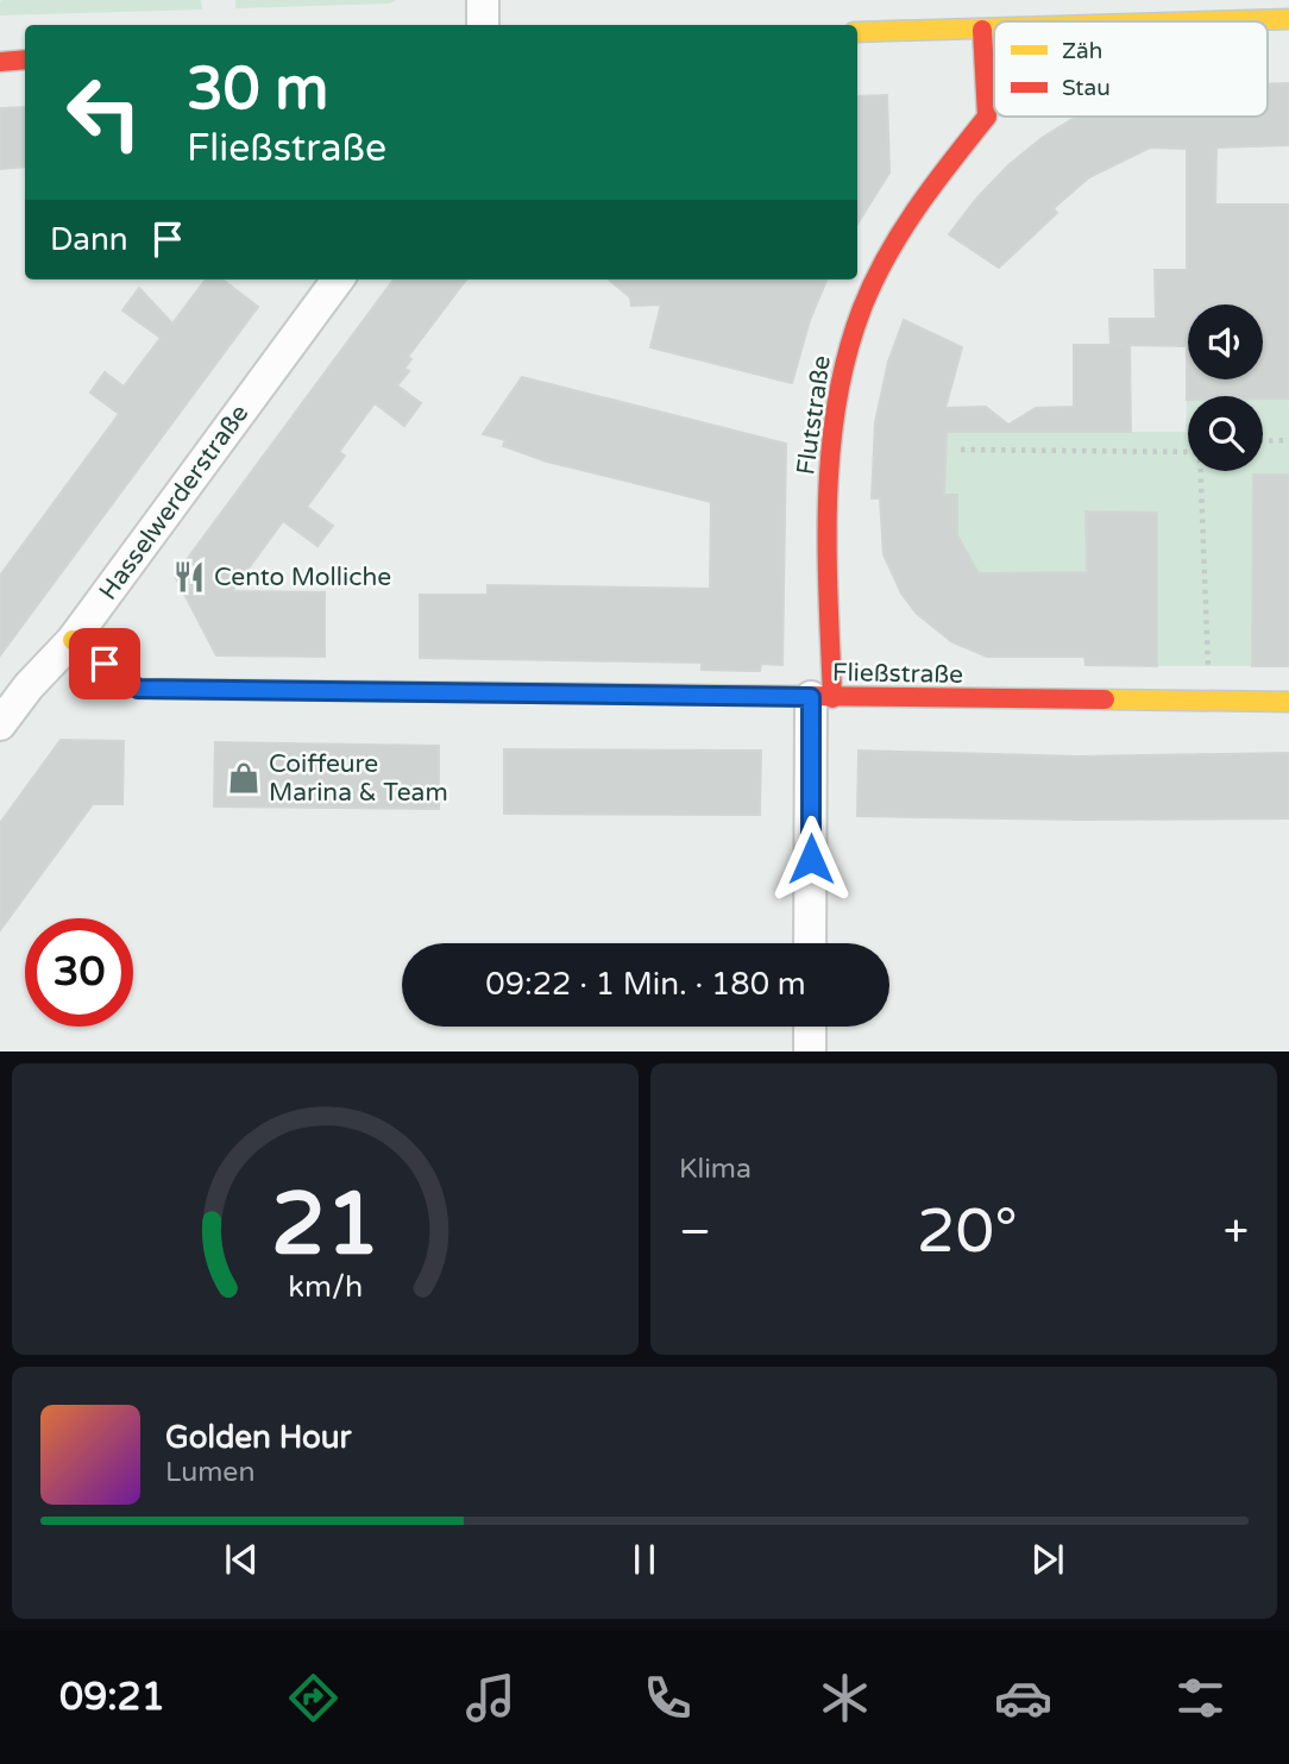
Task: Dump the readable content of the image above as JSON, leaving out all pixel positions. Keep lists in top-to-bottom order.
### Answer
{
  "streets": {
    "street": ["Flutstraße", "Hasselwerderstraße", "Fließstraße"]
  },
  "crossings": [
    ["Flutstraße", "Fließstraße"],
    ["Hasselwerderstraße", "Fließstraße"]
  ],
  "places": {
    "restaurant": ["Cento Molliche"],
    "shop": ["Coiffeure Marina & Team"]
  },
  "legend": ["Zäh", "Stau"],
  "page": {
    "turn": ["30 m", "Fließstraße"],
    "then": "Dann",
    "limit": "30",
    "trip": "09:22 · 1 Min. · 180 m",
    "tile": "Klima",
    "heat": ["−", "20°", "+"],
    "song": ["Golden Hour", "Lumen"],
    "tabs": "09:21",
    "gauge": ["21", "km/h"]
  }
}
